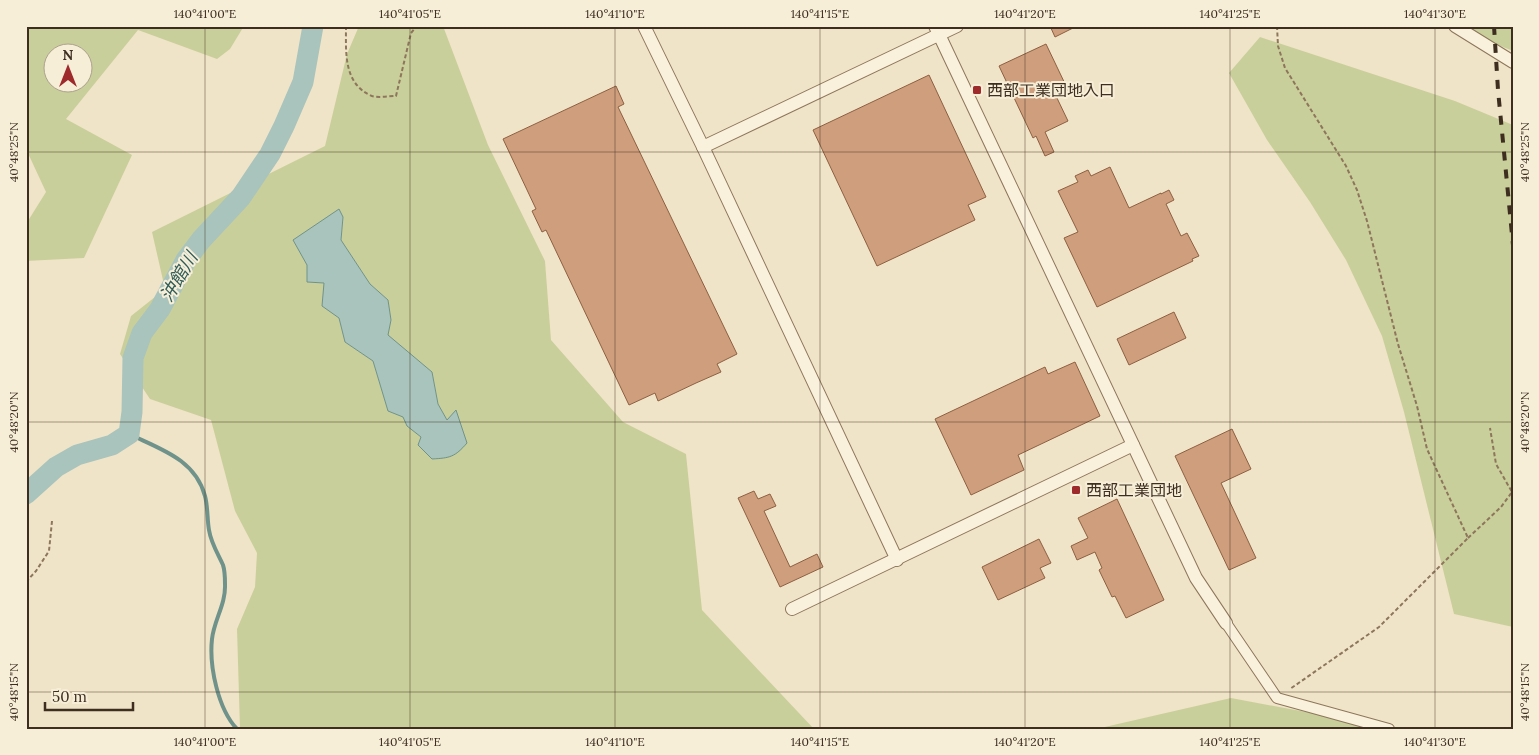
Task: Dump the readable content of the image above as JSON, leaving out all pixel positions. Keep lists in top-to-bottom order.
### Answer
{
  "water": ["沖館川"],
  "places": {
    "transit": ["西部工業団地入口", "西部工業団地"]
  },
  "scale_bar": "50 m",
  "north": "top",
  "coordinates": [
    "140°41'00\"E",
    "140°41'05\"E",
    "140°41'10\"E",
    "140°41'15\"E",
    "140°41'20\"E",
    "140°41'25\"E",
    "140°41'30\"E",
    "40°48'25\"N",
    "40°48'20\"N",
    "40°48'15\"N"
  ]
}
